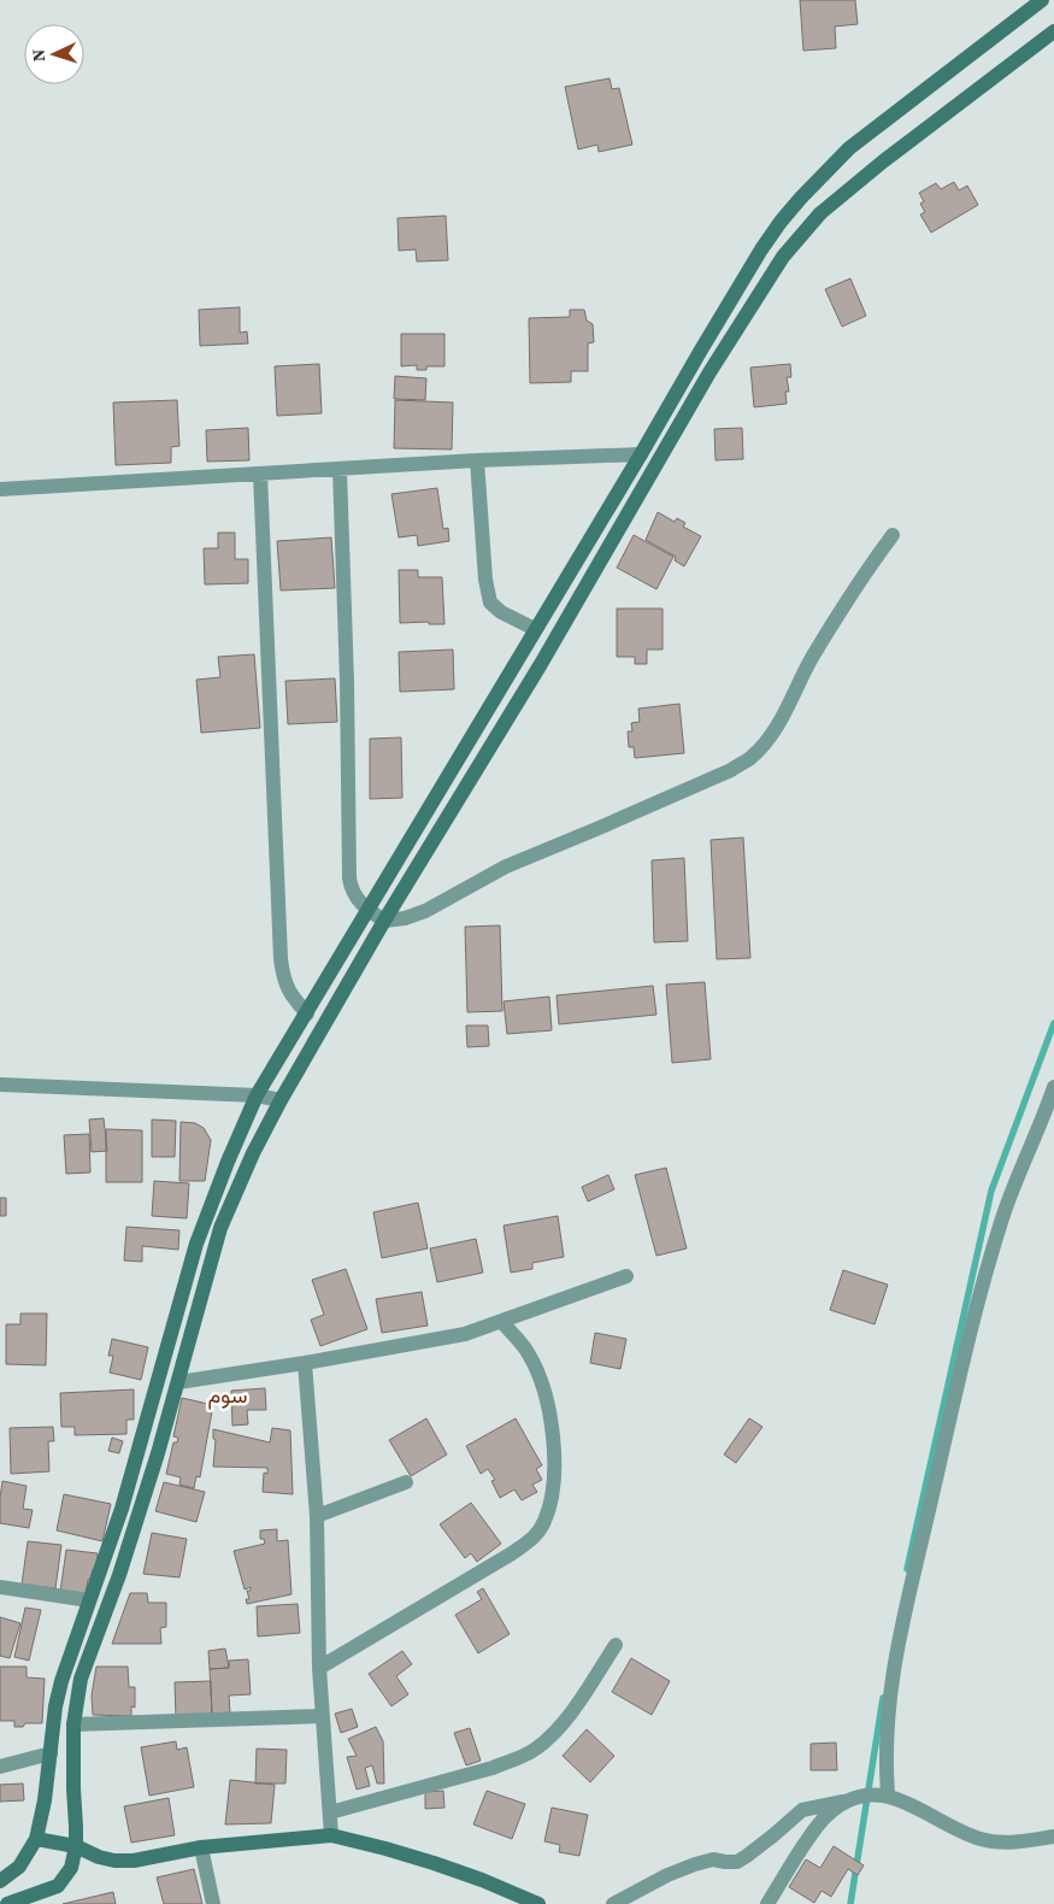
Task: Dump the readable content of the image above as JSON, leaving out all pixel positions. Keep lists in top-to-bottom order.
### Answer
{
  "districts": ["سوم"],
  "north": "left"
}
